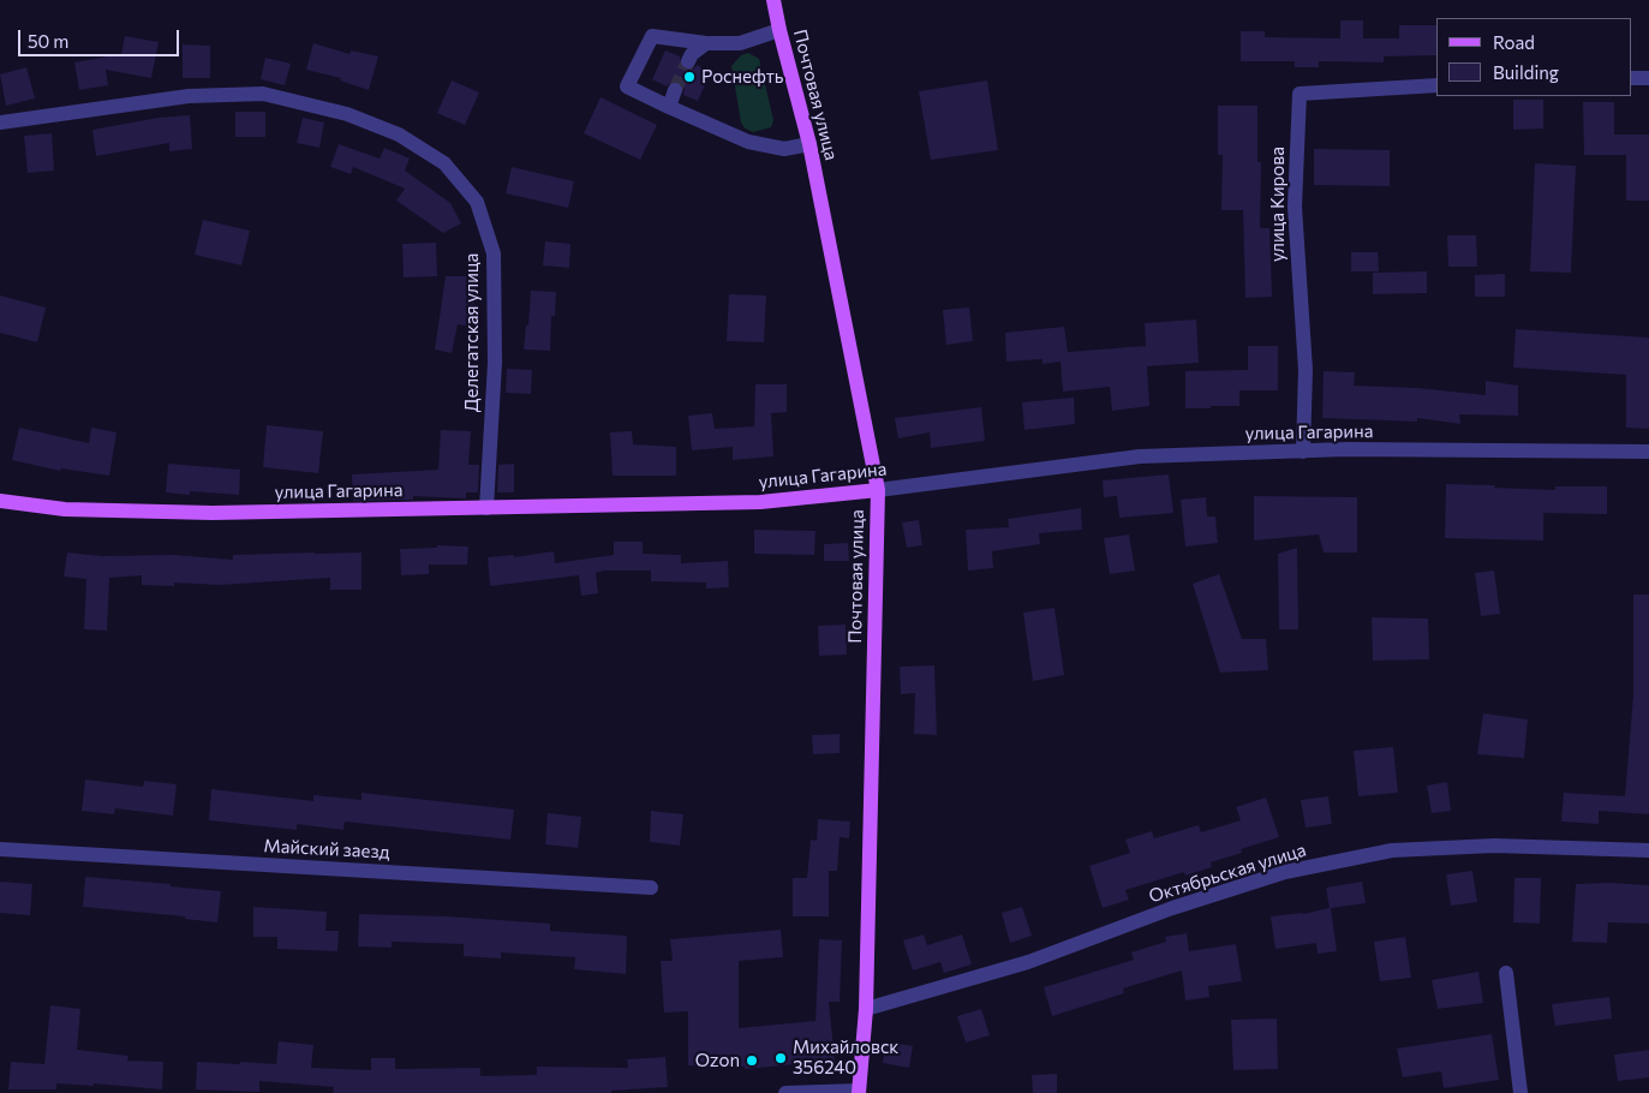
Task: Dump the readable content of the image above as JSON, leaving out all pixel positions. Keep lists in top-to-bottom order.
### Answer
{
  "streets": {
    "main road": ["Почтовая улица", "улица Гагарина"],
    "street": [
      "улица Кирова",
      "Делегатская улица",
      "Майский заезд",
      "Октябрьская улица"
    ]
  },
  "crossings": [
    ["Почтовая улица", "улица Гагарина"],
    ["Почтовая улица", "Октябрьская улица"],
    ["улица Кирова", "улица Гагарина"],
    ["Делегатская улица", "улица Гагарина"]
  ],
  "places": ["Роснефть", "Михайловск 356240", "Ozon"],
  "legend": ["Road", "Building"],
  "scale_bar": "50 m"
}
